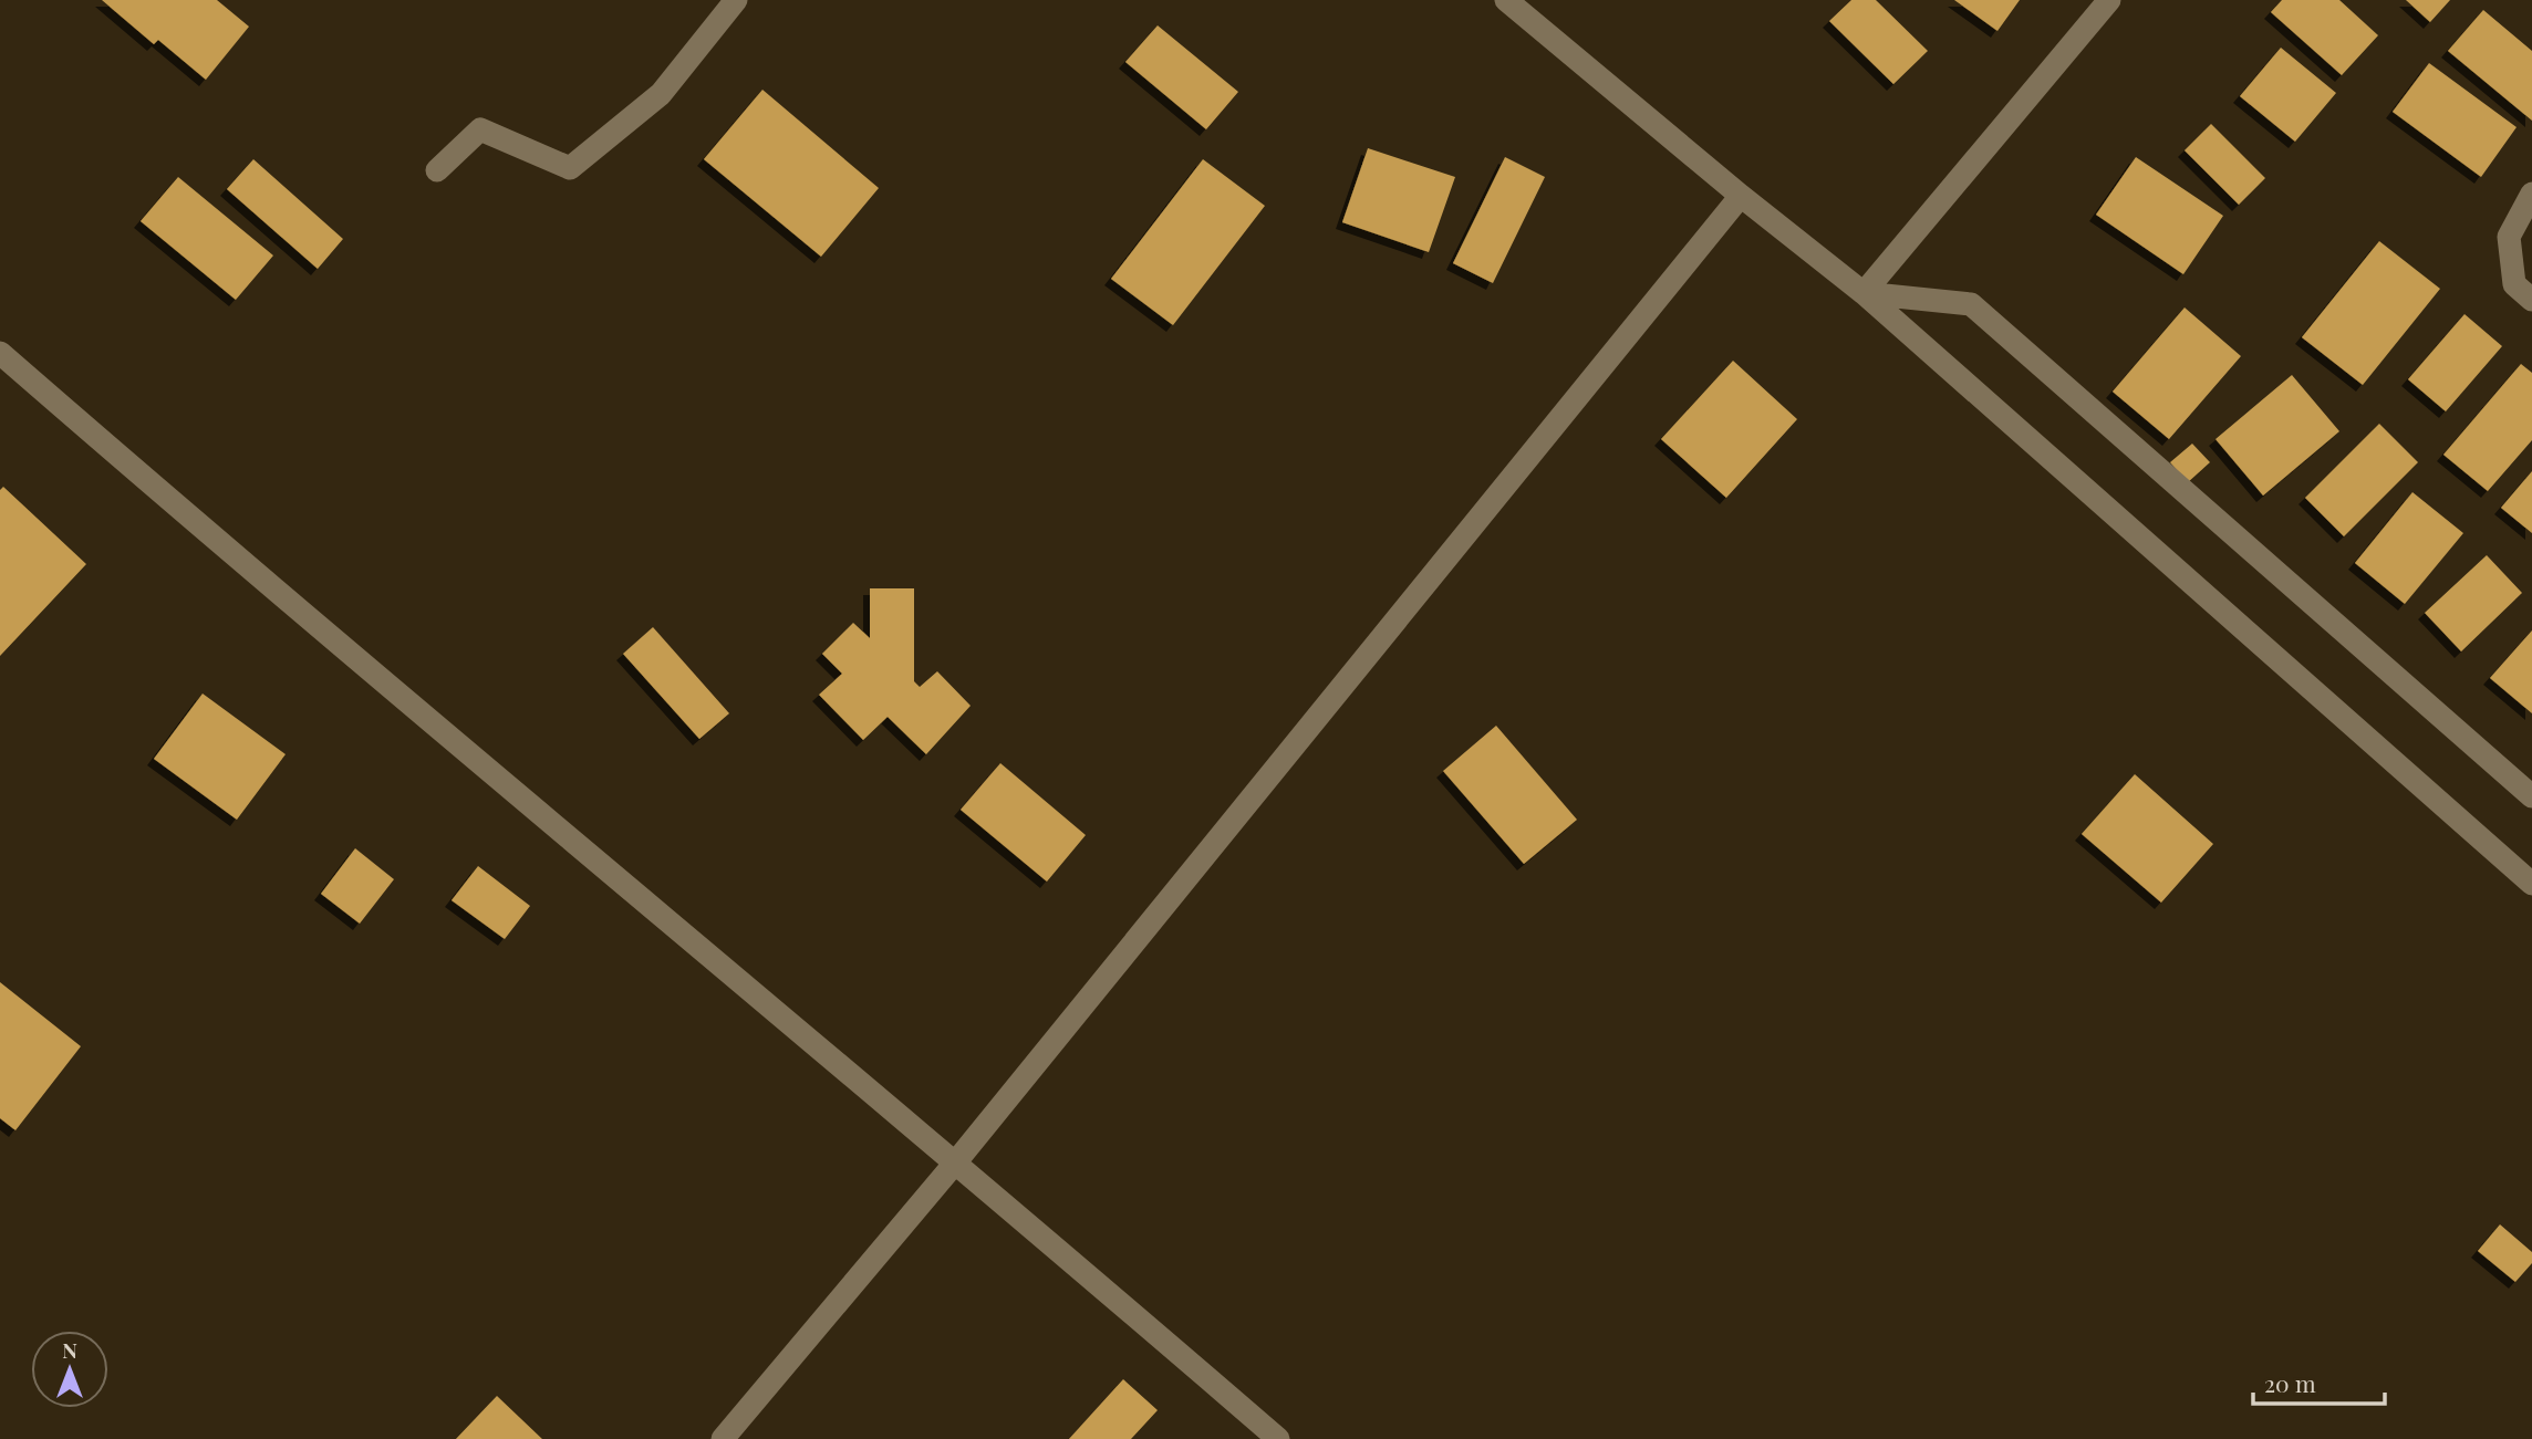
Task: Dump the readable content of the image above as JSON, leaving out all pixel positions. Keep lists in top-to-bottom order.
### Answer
{
  "scale_bar": "20 m",
  "north": "top"
}
